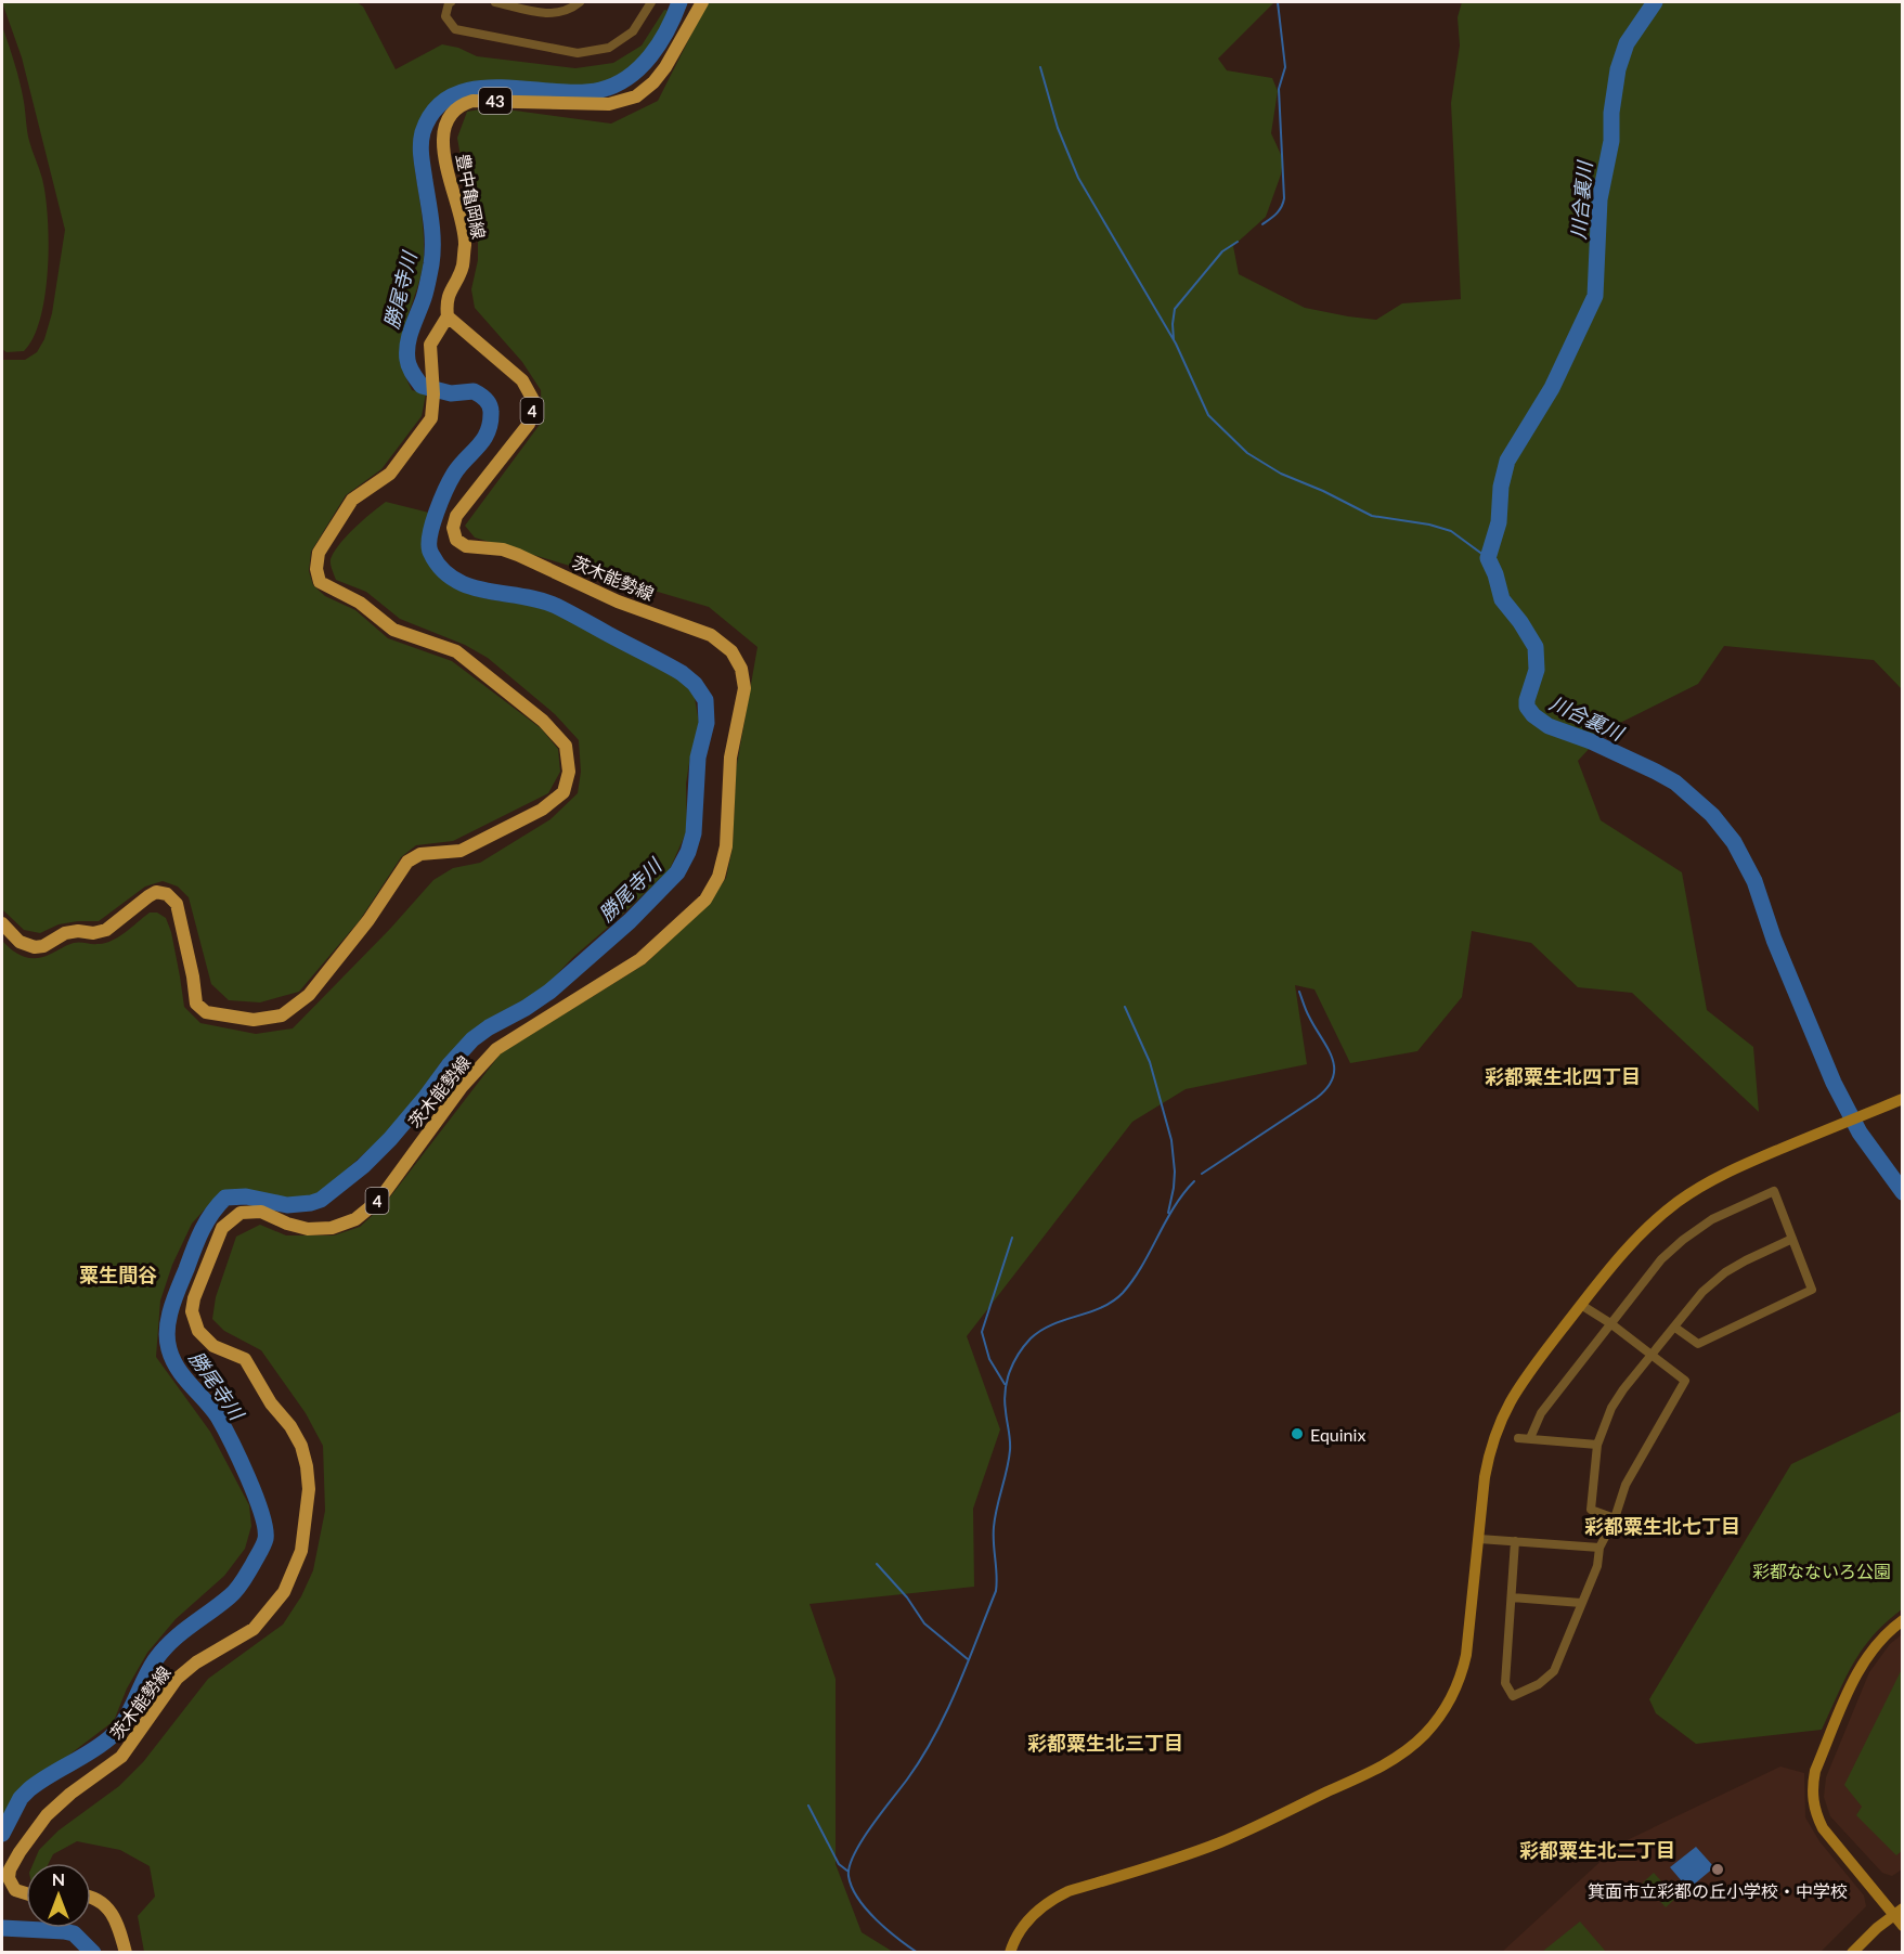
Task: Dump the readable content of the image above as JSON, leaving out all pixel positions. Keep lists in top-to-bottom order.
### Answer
{
  "streets": {
    "main road": [
      "43",
      "豊中亀岡線",
      "4",
      "茨木能勢線"
    ]
  },
  "crossings": [
    ["豊中亀岡線", "茨木能勢線"]
  ],
  "districts": [
    "彩都粟生北四丁目",
    "粟生間谷",
    "彩都粟生北七丁目",
    "彩都粟生北三丁目",
    "彩都粟生北二丁目"
  ],
  "water": ["川合裏川", "勝尾寺川"],
  "parks": ["彩都なないろ公園"],
  "places": ["Equinix", "箕面市立彩都の丘小学校・中学校"],
  "north": "top"
}
